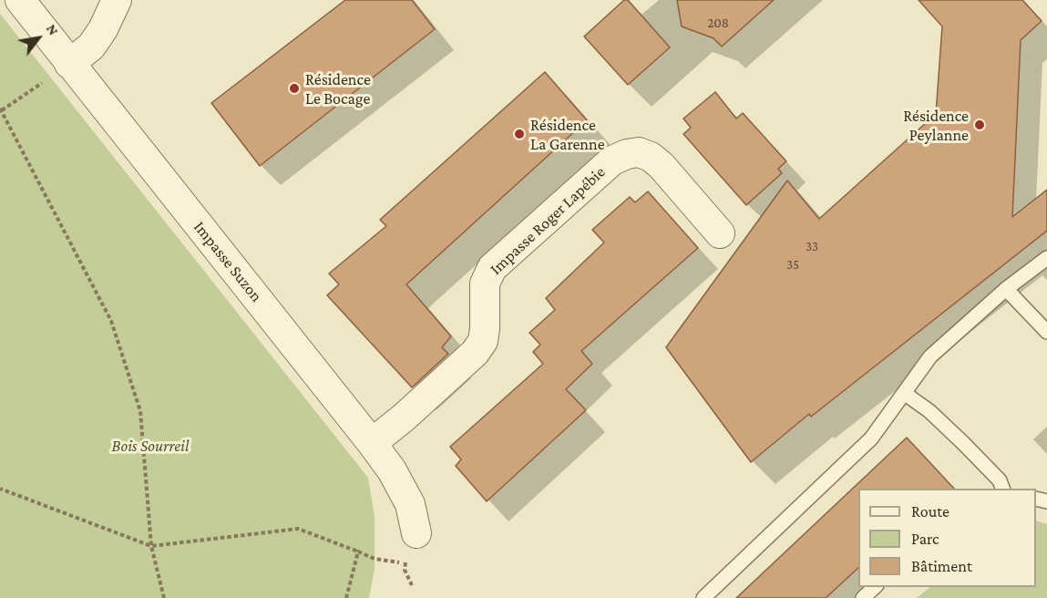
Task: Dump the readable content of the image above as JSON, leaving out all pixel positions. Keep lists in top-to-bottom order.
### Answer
{
  "streets": {
    "street": ["Impasse Roger Lapébie", "Impasse Suzon"]
  },
  "crossings": [
    ["Impasse Roger Lapébie", "Impasse Suzon"]
  ],
  "parks": ["Bois Sourreil"],
  "places": ["Résidence Le Bocage", "Résidence Peylanne", "Résidence La Garenne"],
  "house_numbers": ["208", "33", "35"],
  "legend": ["Route", "Parc", "Bâtiment"],
  "north": "top right"
}
